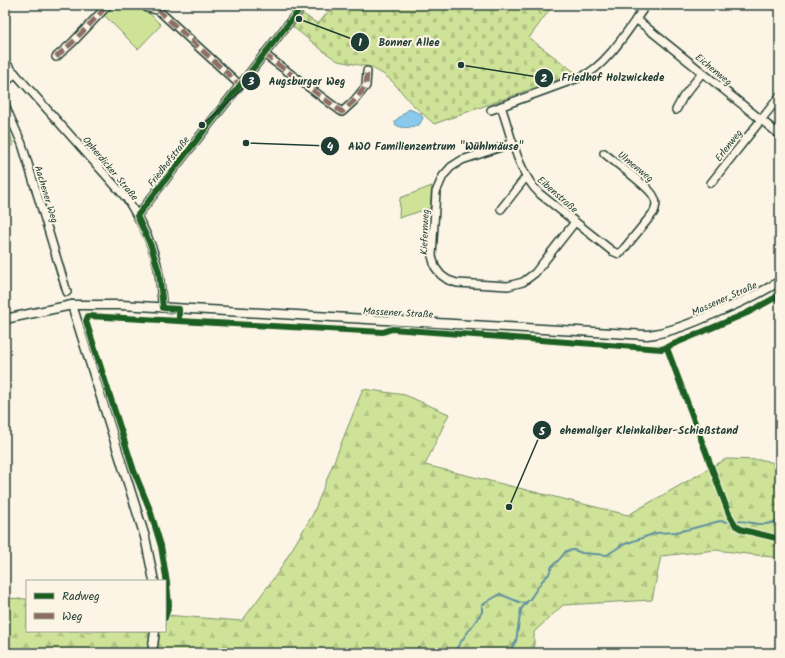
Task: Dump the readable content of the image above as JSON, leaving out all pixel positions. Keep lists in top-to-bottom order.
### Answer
{
  "streets": {
    "street": [
      "Eichenweg",
      "Erlenweg",
      "Friedhofstraße",
      "Ulmenweg",
      "Opherdicker Straße",
      "Aachener Weg",
      "Eibenstraße",
      "Kiefernweg",
      "Massener Straße"
    ]
  },
  "crossings": [
    ["Eichenweg", "Erlenweg"],
    ["Friedhofstraße", "Opherdicker Straße"],
    ["Ulmenweg", "Eibenstraße"],
    ["Opherdicker Straße", "Massener Straße"],
    ["Eibenstraße", "Kiefernweg"]
  ],
  "places": [
    "Bonner Allee",
    "Friedhof Holzwickede",
    "Augsburger Weg",
    "AWO Familienzentrum \"Wühlmäuse\"",
    "ehemaliger Kleinkaliber-Schießstand"
  ],
  "legend": ["Radweg", "Weg"]
}
